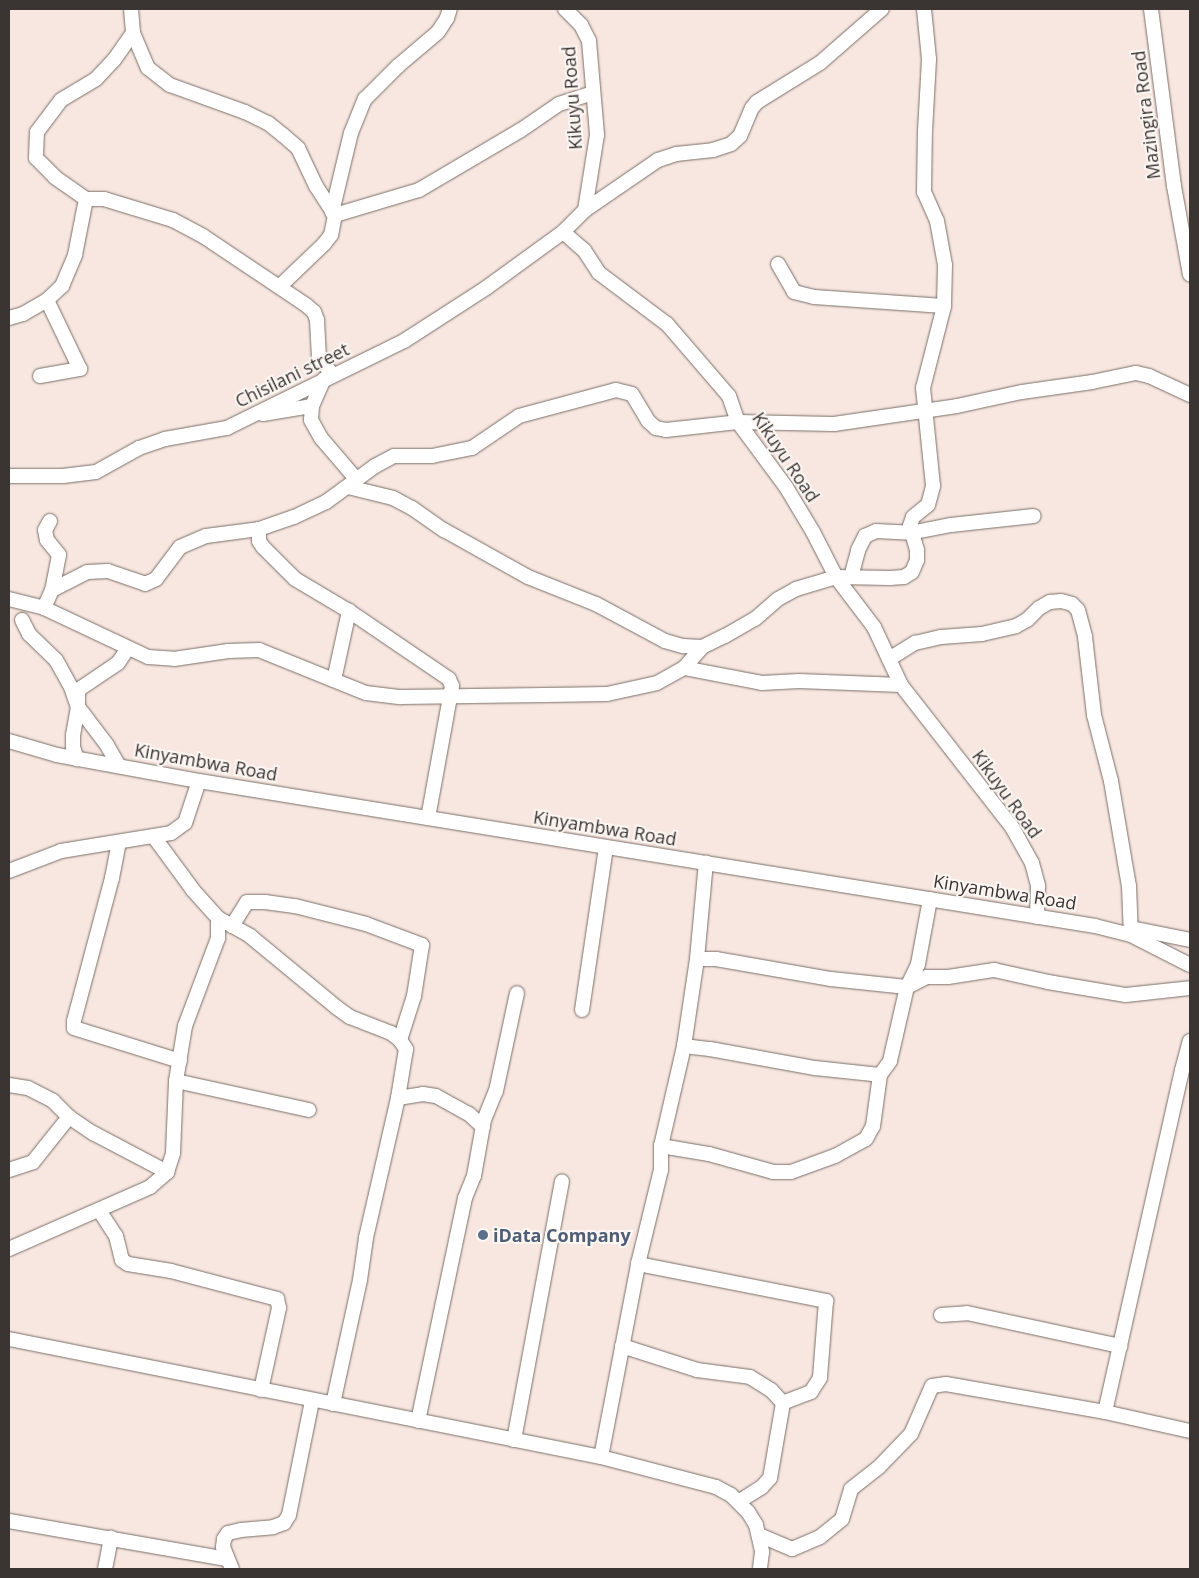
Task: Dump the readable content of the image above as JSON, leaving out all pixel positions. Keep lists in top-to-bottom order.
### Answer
{
  "streets": {
    "street": [
      "Kikuyu Road",
      "Mazingira Road",
      "Chisilani street",
      "Kinyambwa Road"
    ]
  },
  "crossings": [
    ["Kikuyu Road", "Chisilani street"],
    ["Kikuyu Road", "Kinyambwa Road"]
  ],
  "places": ["iData Company"]
}
